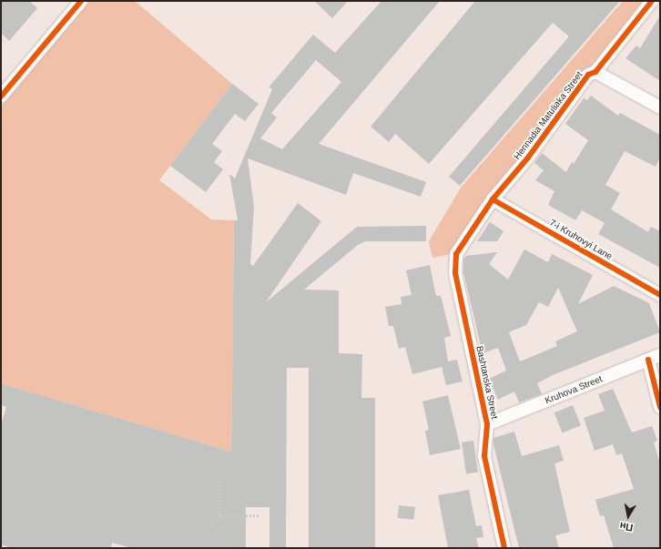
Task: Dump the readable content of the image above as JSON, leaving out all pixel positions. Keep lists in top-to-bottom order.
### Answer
{
  "streets": {
    "street": [
      "Hennadia Matuliaka Street",
      "7-i Kruhovyi Lane",
      "Bashtanska Street",
      "Kruhova Street"
    ]
  },
  "crossings": [
    ["Hennadia Matuliaka Street", "7-i Kruhovyi Lane"],
    ["Hennadia Matuliaka Street", "Bashtanska Street"],
    ["Bashtanska Street", "Kruhova Street"]
  ],
  "north": "bottom"
}
